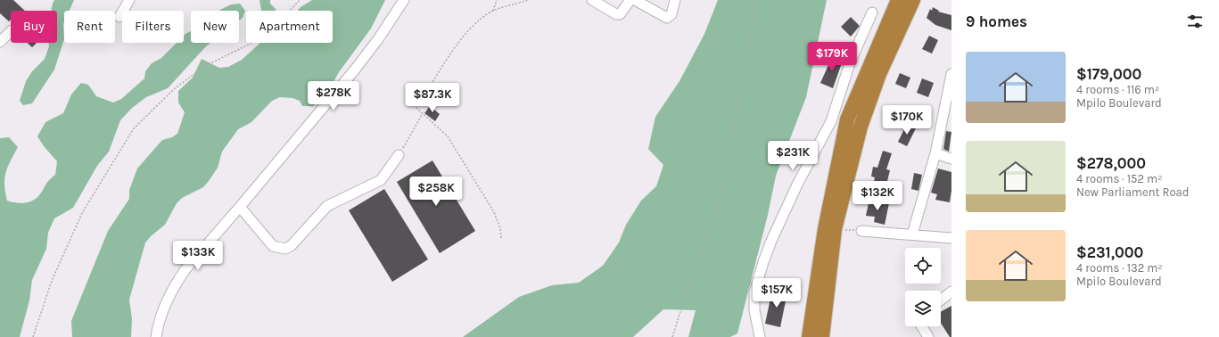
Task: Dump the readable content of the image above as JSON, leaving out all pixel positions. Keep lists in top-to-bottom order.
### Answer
{
  "page": {
    "heading": "9 homes",
    "chip": [
      "Buy",
      "Rent",
      "Filters",
      "New",
      "Apartment"
    ],
    "price": [
      "$179K",
      "$278K",
      "$87.3K",
      "$170K",
      "$231K",
      "$258K",
      "$132K",
      "$133K",
      "$157K"
    ],
    "list": [
      {
        "name": "$179,000",
        "note": "4 rooms · 116 m² · Mpilo Boulevard"
      },
      {
        "name": "$278,000",
        "note": "4 rooms · 152 m² · New Parliament Road"
      },
      {
        "name": "$231,000",
        "note": "4 rooms · 132 m² · Mpilo Boulevard"
      }
    ]
  }
}
